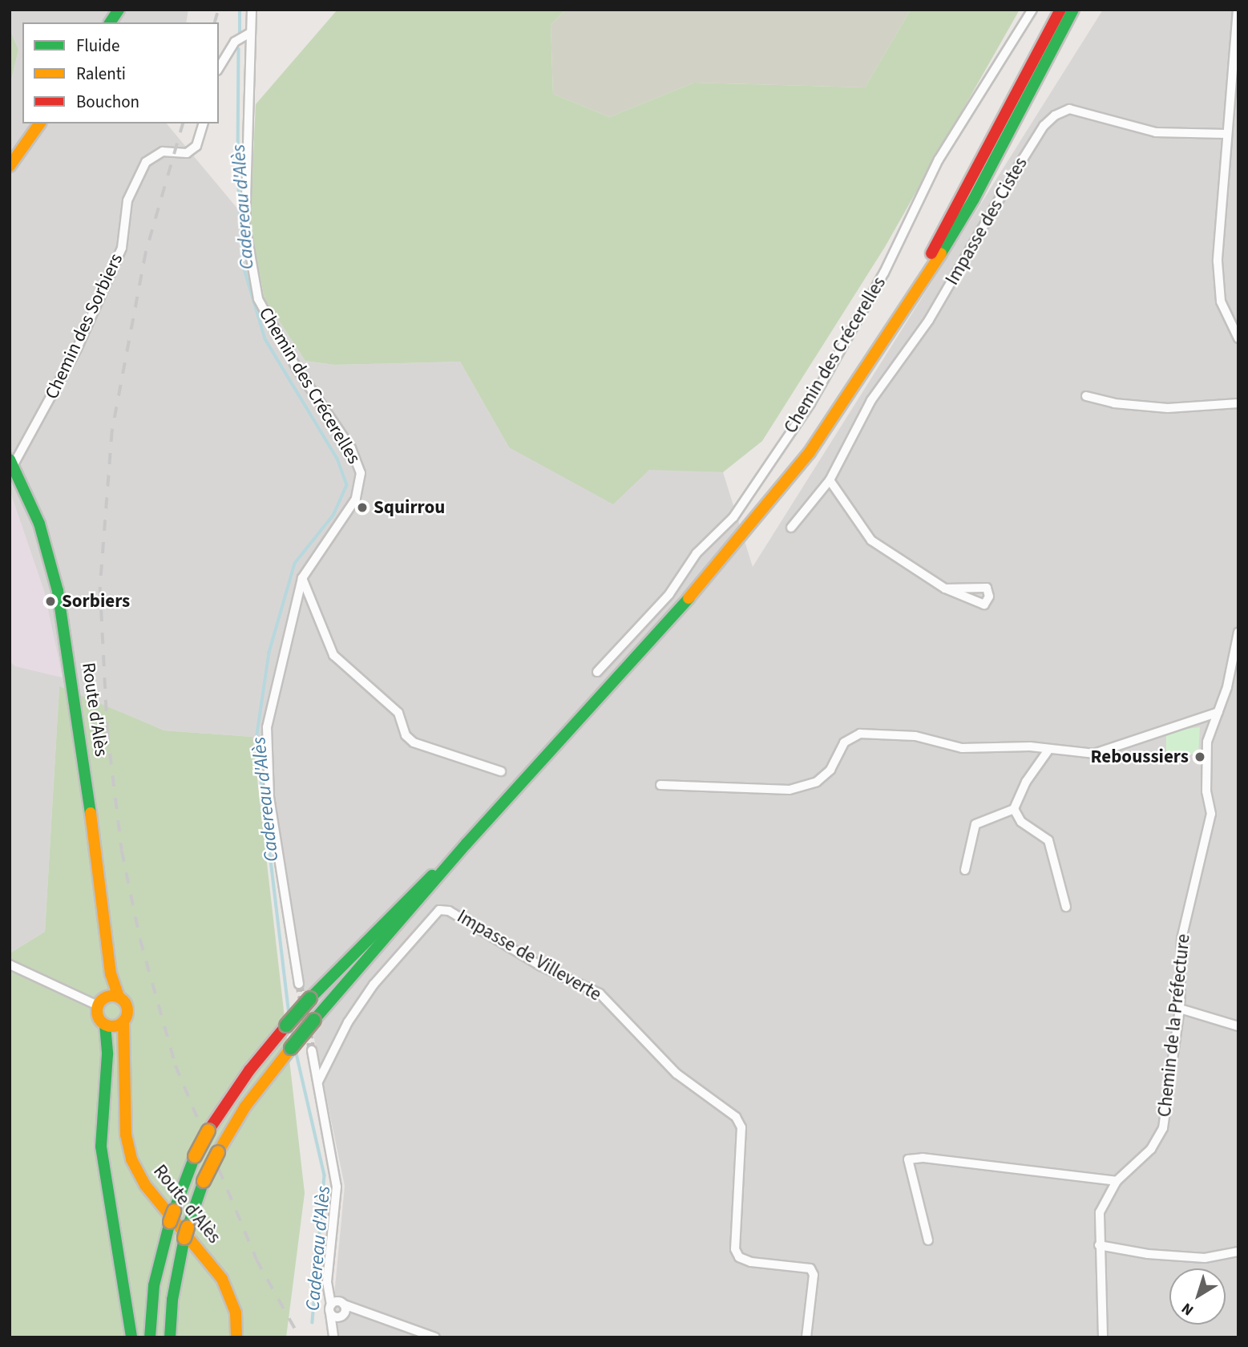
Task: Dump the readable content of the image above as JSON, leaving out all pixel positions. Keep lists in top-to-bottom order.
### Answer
{
  "streets": {
    "main road": ["Route d'Alès"],
    "street": [
      "Impasse des Cistes",
      "Chemin des Sorbiers",
      "Chemin des Crécerelles",
      "Impasse de Villeverte",
      "Chemin de la Préfecture"
    ]
  },
  "crossings": [
    ["Chemin des Sorbiers", "Route d'Alès"]
  ],
  "water": ["Cadereau d'Alès"],
  "places": ["Squirrou", "Sorbiers", "Reboussiers"],
  "legend": ["Fluide", "Ralenti", "Bouchon"],
  "north": "bottom left"
}
